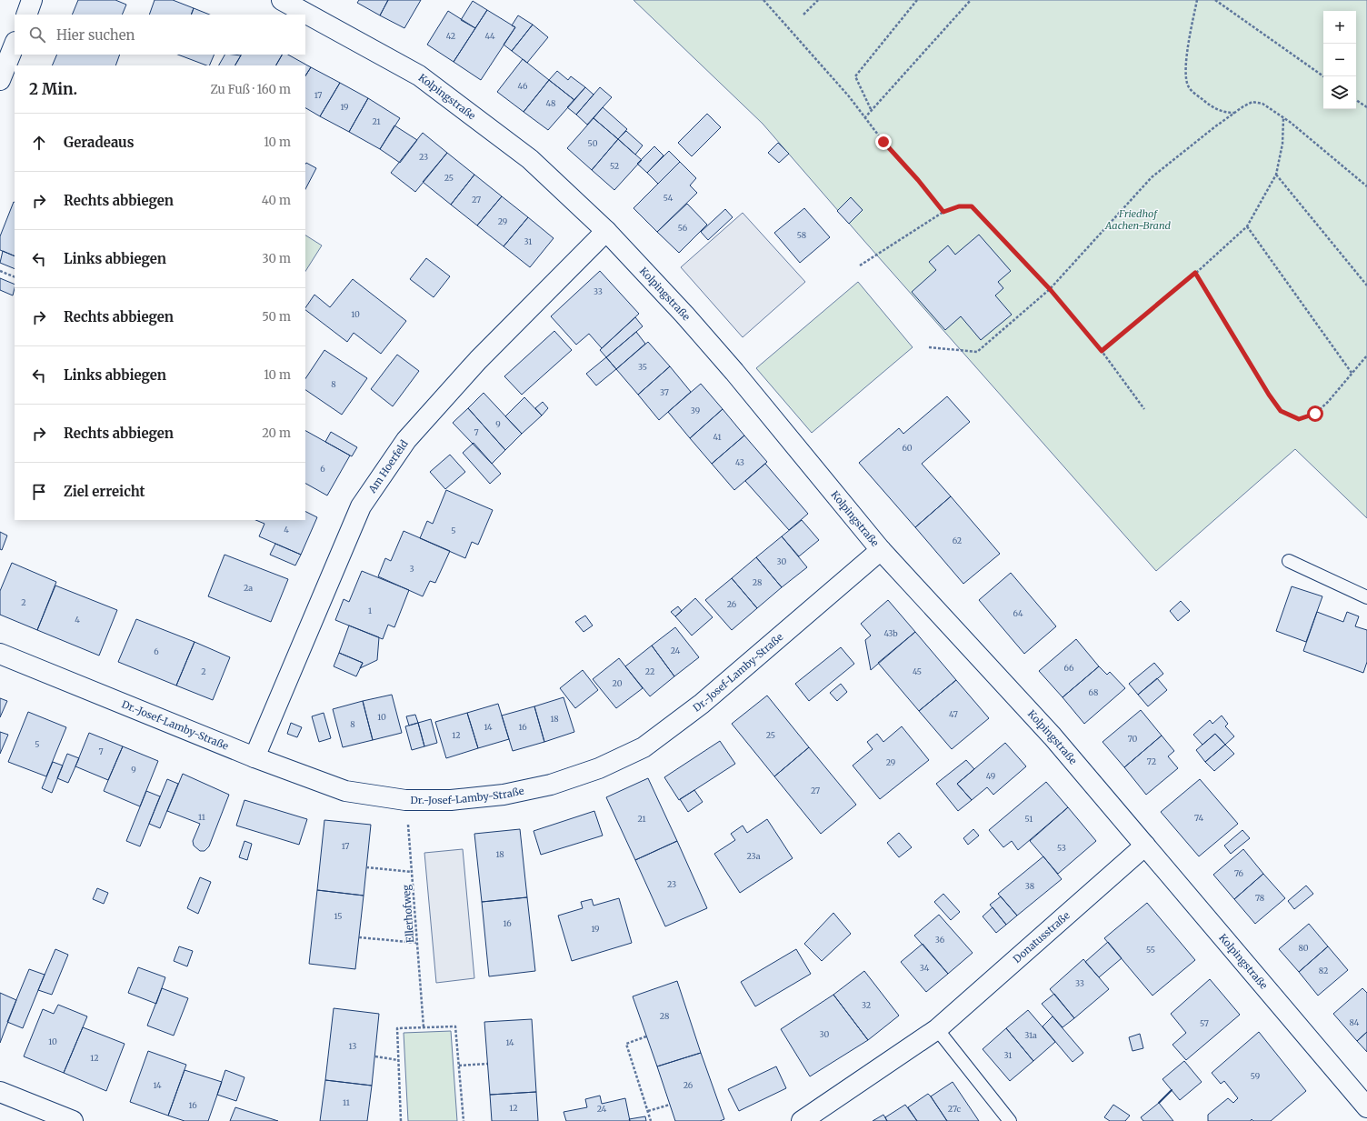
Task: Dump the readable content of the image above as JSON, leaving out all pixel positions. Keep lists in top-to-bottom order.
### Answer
{
  "streets": {
    "street": [
      "Kolpingstraße",
      "Am Hoerfeld",
      "Dr.-Josef-Lamby-Straße",
      "Donatusstraße"
    ],
    "path": ["Ellerhofweg"]
  },
  "crossings": [
    ["Kolpingstraße", "Am Hoerfeld"],
    ["Kolpingstraße", "Dr.-Josef-Lamby-Straße"],
    ["Kolpingstraße", "Donatusstraße"],
    ["Am Hoerfeld", "Dr.-Josef-Lamby-Straße"],
    ["Dr.-Josef-Lamby-Straße", "Ellerhofweg"]
  ],
  "parks": ["Friedhof Aachen-Brand"],
  "house_numbers": [
    "42",
    "44",
    "46",
    "17",
    "48",
    "19",
    "21",
    "50",
    "23",
    "52",
    "25",
    "54",
    "27",
    "29",
    "56",
    "58",
    "31",
    "33",
    "10",
    "35",
    "8",
    "37",
    "39",
    "9",
    "7",
    "41",
    "60",
    "43",
    "6",
    "4",
    "5",
    "62",
    "30",
    "3",
    "28",
    "2a",
    "2",
    "26",
    "1",
    "64",
    "4",
    "43b",
    "24",
    "6",
    "66",
    "2",
    "22",
    "45",
    "20",
    "68",
    "47",
    "10",
    "18",
    "8",
    "14",
    "16",
    "12",
    "25",
    "70",
    "5",
    "7",
    "72",
    "29",
    "9",
    "49",
    "27",
    "11",
    "74",
    "21",
    "51",
    "17",
    "53",
    "18",
    "23a",
    "76",
    "23",
    "38",
    "78",
    "15",
    "16",
    "19",
    "36",
    "80",
    "55",
    "34",
    "82",
    "33",
    "32",
    "28",
    "84",
    "57",
    "30",
    "31a",
    "10",
    "14",
    "13",
    "31",
    "12",
    "59",
    "14",
    "26",
    "11",
    "16",
    "12",
    "24",
    "27c"
  ],
  "page": {
    "map_buttons": ["+", "−"],
    "search": "Hier suchen",
    "heading": ["2 Min.", "Zu Fuß · 160 m"],
    "list": [
      ["Geradeaus", "10 m"],
      ["Rechts abbiegen", "40 m"],
      ["Links abbiegen", "30 m"],
      ["Rechts abbiegen", "50 m"],
      ["Links abbiegen", "10 m"],
      ["Rechts abbiegen", "20 m"],
      "Ziel erreicht"
    ]
  }
}
